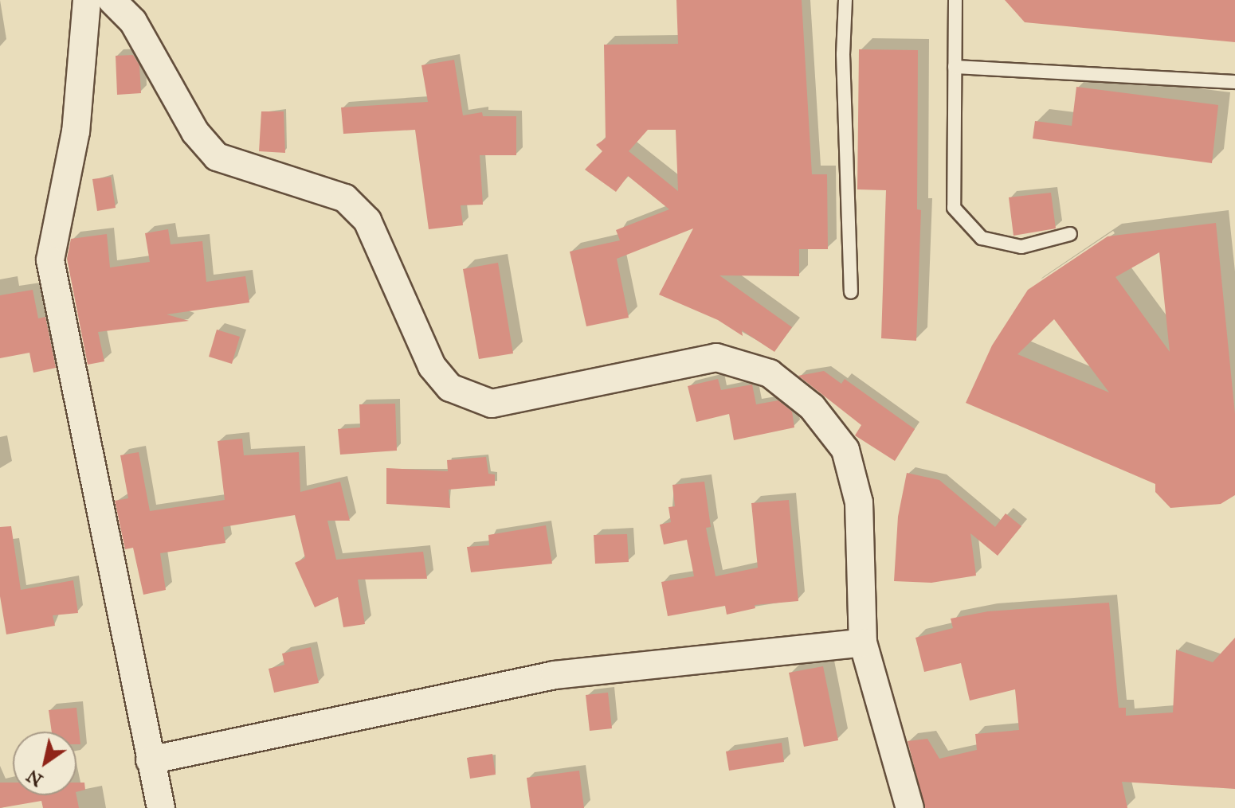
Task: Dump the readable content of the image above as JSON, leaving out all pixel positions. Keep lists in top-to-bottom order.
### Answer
{
  "north": "bottom left"
}
